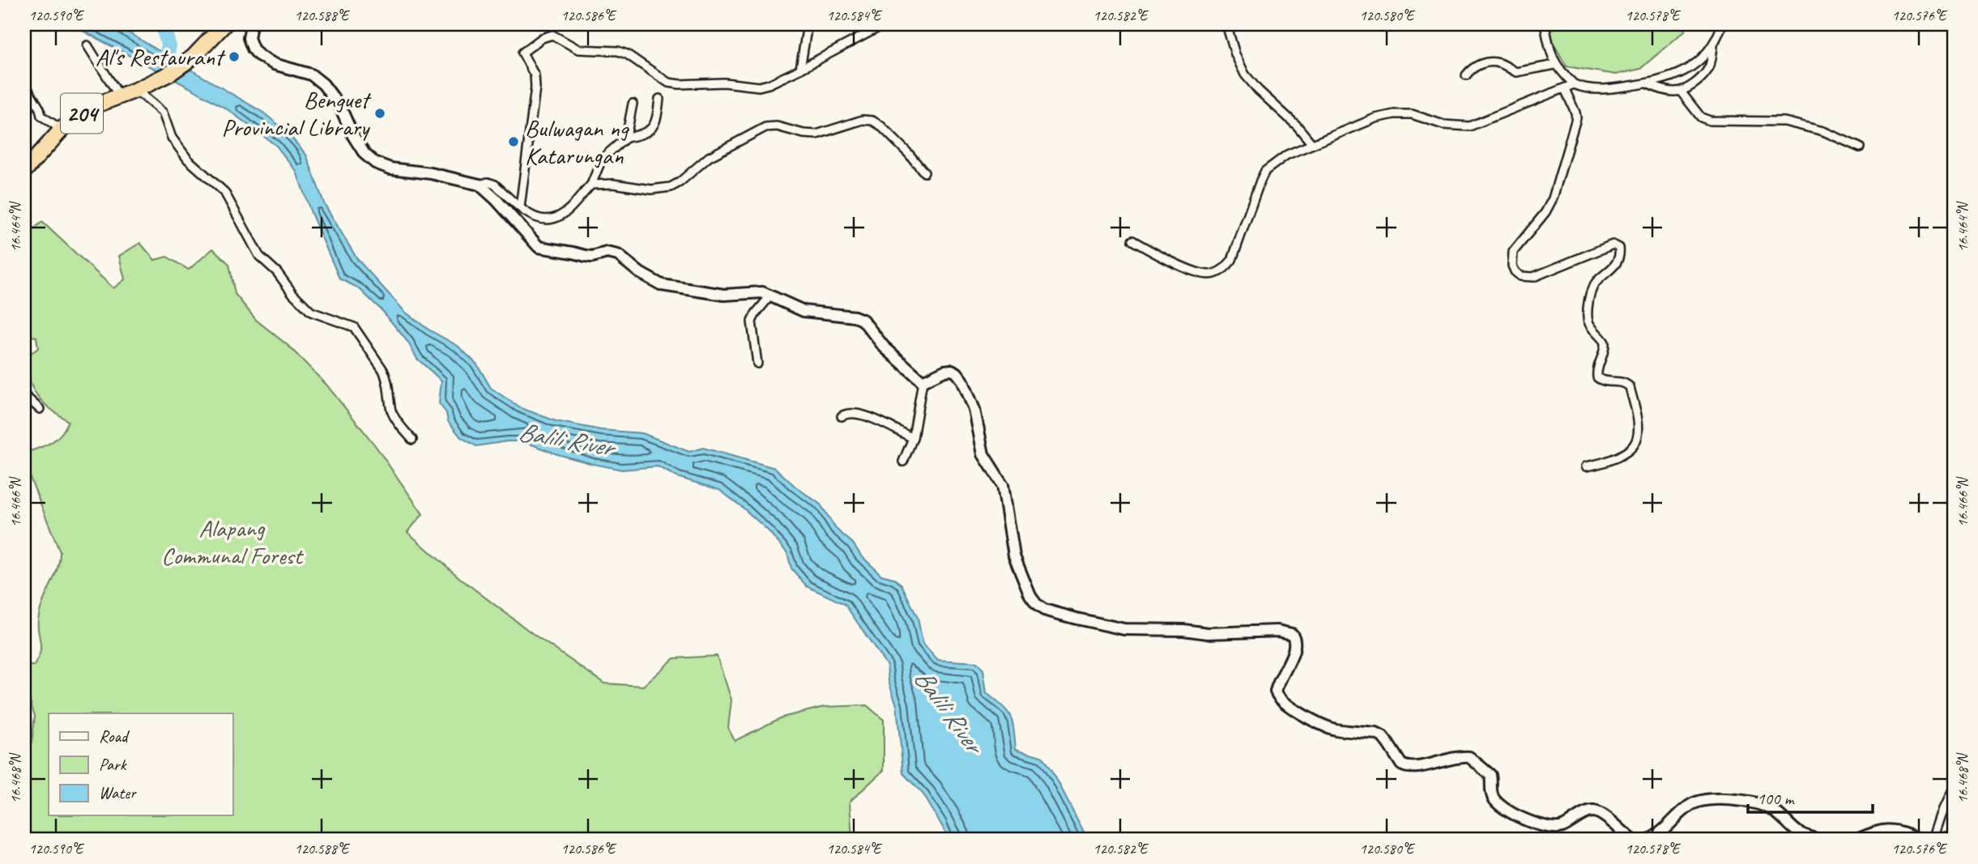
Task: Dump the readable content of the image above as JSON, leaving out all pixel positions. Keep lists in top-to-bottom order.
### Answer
{
  "streets": {
    "highway": ["204"]
  },
  "water": ["Balili River"],
  "parks": ["Alapang Communal Forest"],
  "places": ["Al's Restaurant", "Benguet Provincial Library", "Bulwagan ng Katarungan"],
  "legend": ["Road", "Park", "Water"],
  "scale_bar": "100 m",
  "coordinates": [
    "120.590°E",
    "120.588°E",
    "120.586°E",
    "120.584°E",
    "120.582°E",
    "120.580°E",
    "120.578°E",
    "120.576°E",
    "16.464°N",
    "16.466°N",
    "16.468°N"
  ]
}
